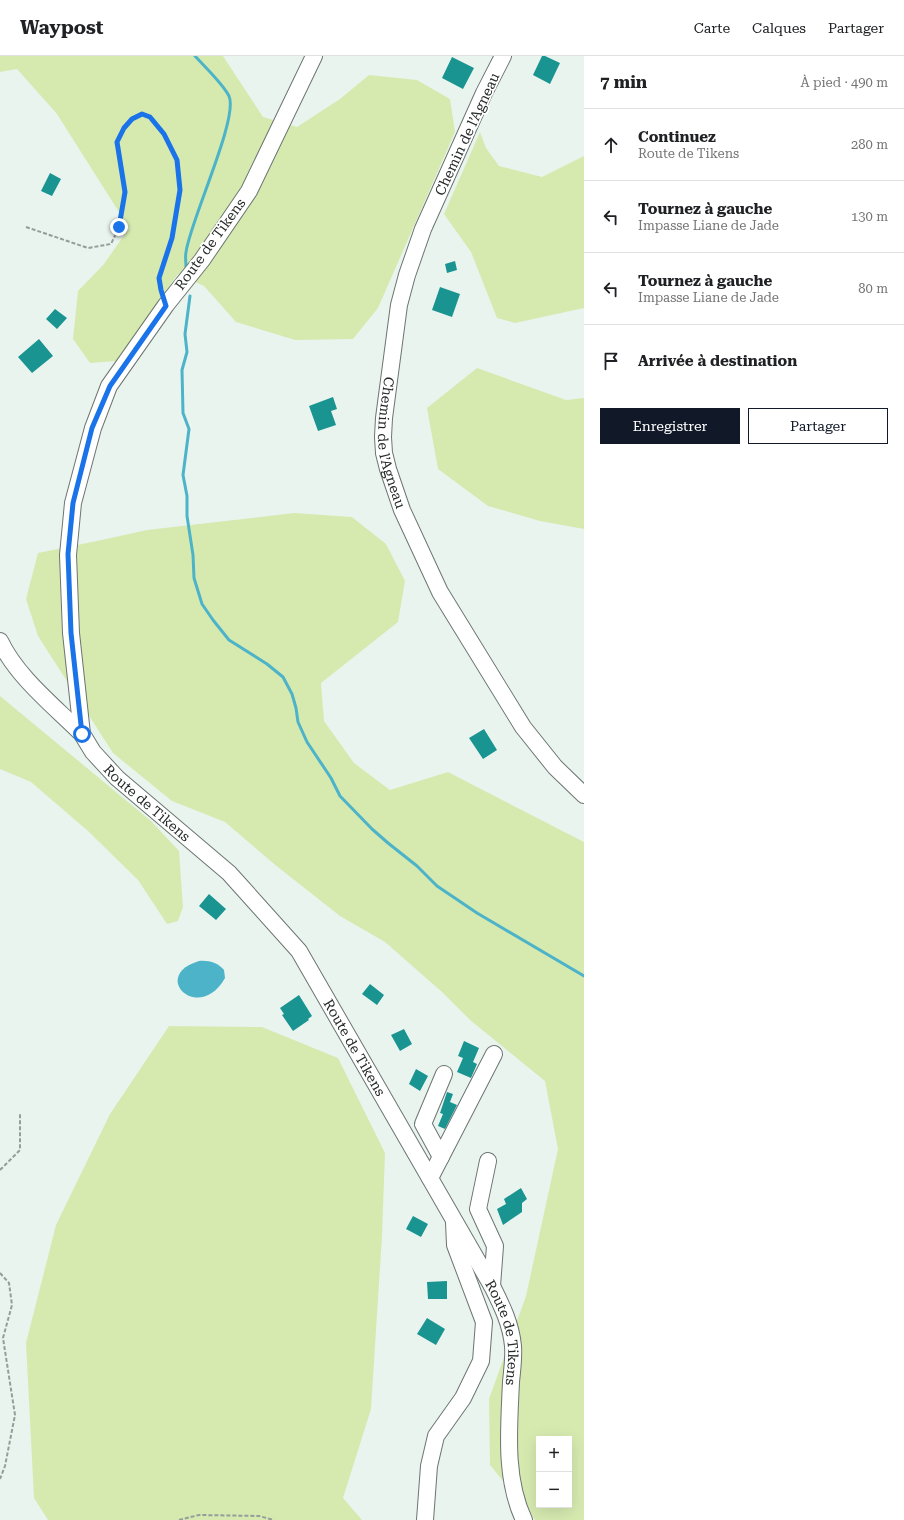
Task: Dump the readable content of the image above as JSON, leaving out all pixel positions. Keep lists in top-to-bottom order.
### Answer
{
  "streets": {
    "street": ["Chemin de l’Agneau", "Route de Tikens"]
  },
  "page": {
    "header": "Waypost",
    "nav": ["Carte", "Calques", "Partager"],
    "heading": ["7 min", "À pied · 490 m"],
    "list": [
      ["Continuez", "Route de Tikens", "280 m"],
      ["Tournez à gauche", "Impasse Liane de Jade", "130 m"],
      ["Tournez à gauche", "Impasse Liane de Jade", "80 m"],
      "Arrivée à destination"
    ],
    "buttons": ["Enregistrer", "Partager"],
    "map_buttons": ["+", "−"]
  }
}
